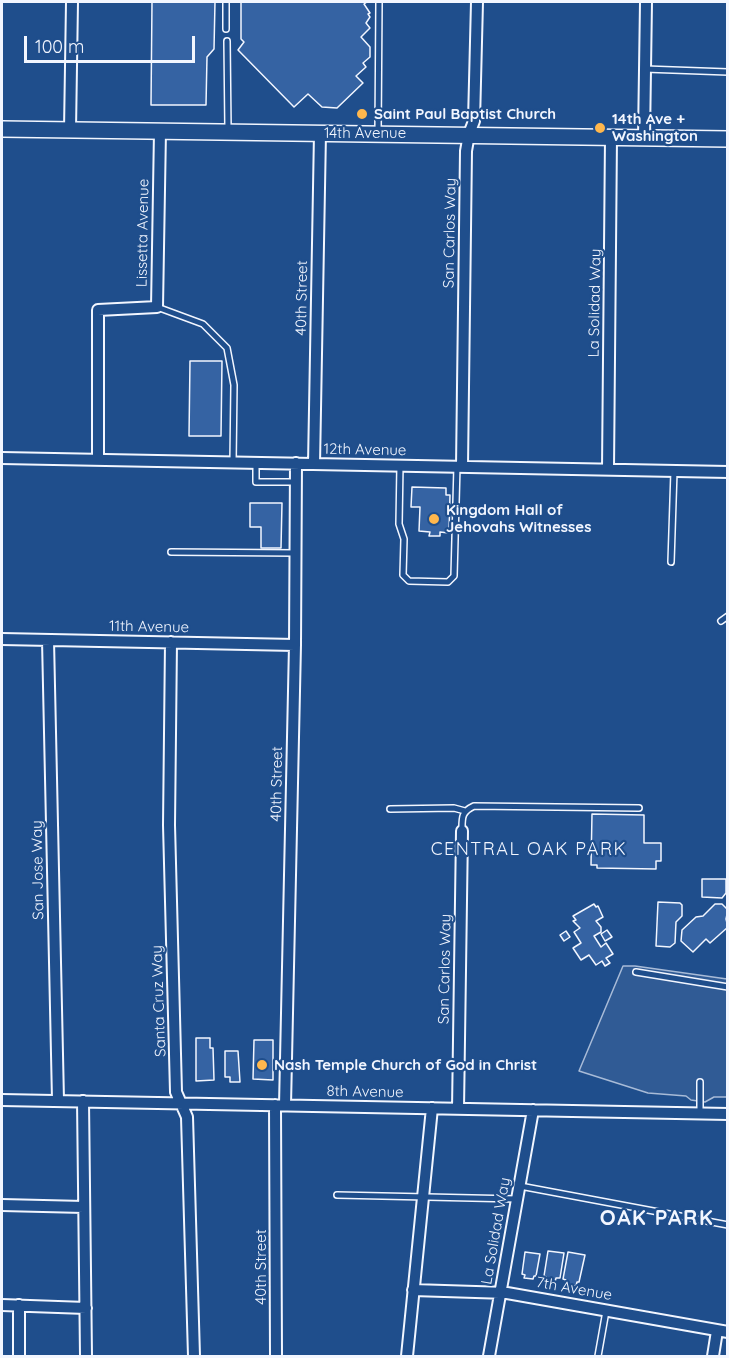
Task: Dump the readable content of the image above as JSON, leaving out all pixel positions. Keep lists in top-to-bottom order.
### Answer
{
  "streets": {
    "street": [
      "14th Avenue",
      "Lissetta Avenue",
      "San Carlos Way",
      "40th Street",
      "La Solidad Way",
      "12th Avenue",
      "11th Avenue",
      "San Jose Way",
      "Santa Cruz Way",
      "8th Avenue",
      "7th Avenue"
    ]
  },
  "crossings": [
    ["14th Avenue", "Lissetta Avenue"],
    ["14th Avenue", "San Carlos Way"],
    ["14th Avenue", "40th Street"],
    ["14th Avenue", "La Solidad Way"],
    ["Lissetta Avenue", "12th Avenue"],
    ["San Carlos Way", "12th Avenue"],
    ["San Carlos Way", "8th Avenue"],
    ["40th Street", "12th Avenue"],
    ["40th Street", "11th Avenue"],
    ["40th Street", "8th Avenue"],
    ["La Solidad Way", "12th Avenue"],
    ["La Solidad Way", "8th Avenue"],
    ["La Solidad Way", "7th Avenue"],
    ["11th Avenue", "San Jose Way"],
    ["11th Avenue", "Santa Cruz Way"],
    ["San Jose Way", "8th Avenue"],
    ["Santa Cruz Way", "8th Avenue"]
  ],
  "districts": ["CENTRAL OAK PARK", "OAK PARK"],
  "places": [
    "Saint Paul Baptist Church",
    "14th Ave + Washington",
    "Kingdom Hall of Jehovahs Witnesses",
    "Nash Temple Church of God in Christ"
  ],
  "scale_bar": "100 m"
}
